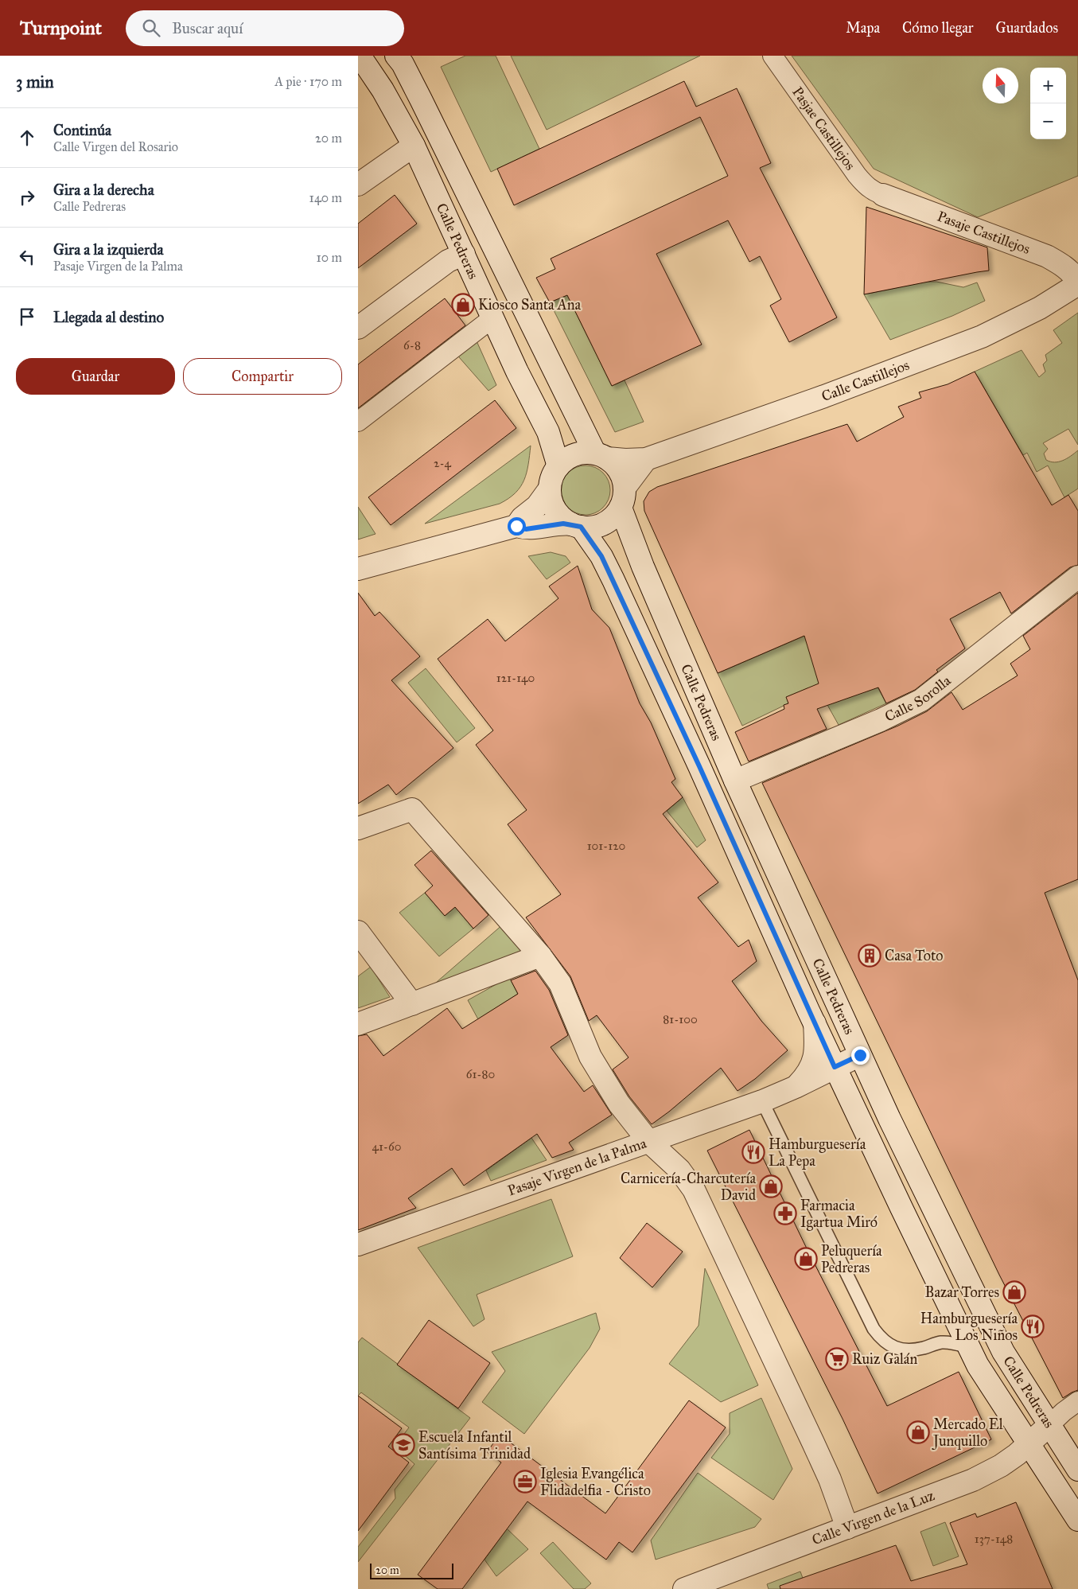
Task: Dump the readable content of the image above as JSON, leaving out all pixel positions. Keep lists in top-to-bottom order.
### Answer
{
  "streets": {
    "street": [
      "Pasjae Castillejos",
      "Pasaje Castillejos",
      "Calle Pedreras",
      "Calle Castillejos",
      "Calle Sorolla",
      "Pasaje Virgen de la Palma",
      "Calle Virgen de la Luz"
    ]
  },
  "crossings": [
    ["Pasjae Castillejos", "Pasaje Castillejos"],
    ["Pasaje Castillejos", "Calle Castillejos"],
    ["Calle Pedreras", "Calle Castillejos"],
    ["Calle Pedreras", "Calle Sorolla"],
    ["Calle Pedreras", "Pasaje Virgen de la Palma"],
    ["Calle Pedreras", "Calle Virgen de la Luz"]
  ],
  "places": {
    "shop": [
      "Kiosco Santa Ana",
      "Carnicería-Charcutería David",
      "Peluquería Pedreras",
      "Bazar Torres",
      "Mercado El Junquillo"
    ],
    "building": ["Casa Toto"],
    "restaurant": ["Hamburguesería La Pepa", "Hamburguesería Los Niños"],
    "pharmacy": ["Farmacia Igartua Miró"],
    "supermarket": ["Ruiz Galán"],
    "school or university": ["Escuela Infantil Santísima Trinidad"],
    "office": ["Iglesia Evangélica Flidadelfia - Cristo"]
  },
  "house_numbers": [
    "6-8",
    "2-4",
    "121-140",
    "101-120",
    "81-100",
    "61-80",
    "41-60",
    "137-148"
  ],
  "scale_bar": "20 m",
  "north": "top",
  "page": {
    "header": "Turnpoint",
    "search": "Buscar aquí",
    "nav": ["Mapa", "Cómo llegar", "Guardados"],
    "heading": ["3 min", "A pie · 170 m"],
    "map_buttons": ["+", "−"],
    "list": [
      ["Continúa", "Calle Virgen del Rosario", "20 m"],
      ["Gira a la derecha", "Calle Pedreras", "140 m"],
      ["Gira a la izquierda", "Pasaje Virgen de la Palma", "10 m"],
      "Llegada al destino"
    ],
    "buttons": ["Guardar", "Compartir"],
    "scale": "20 m"
  }
}
